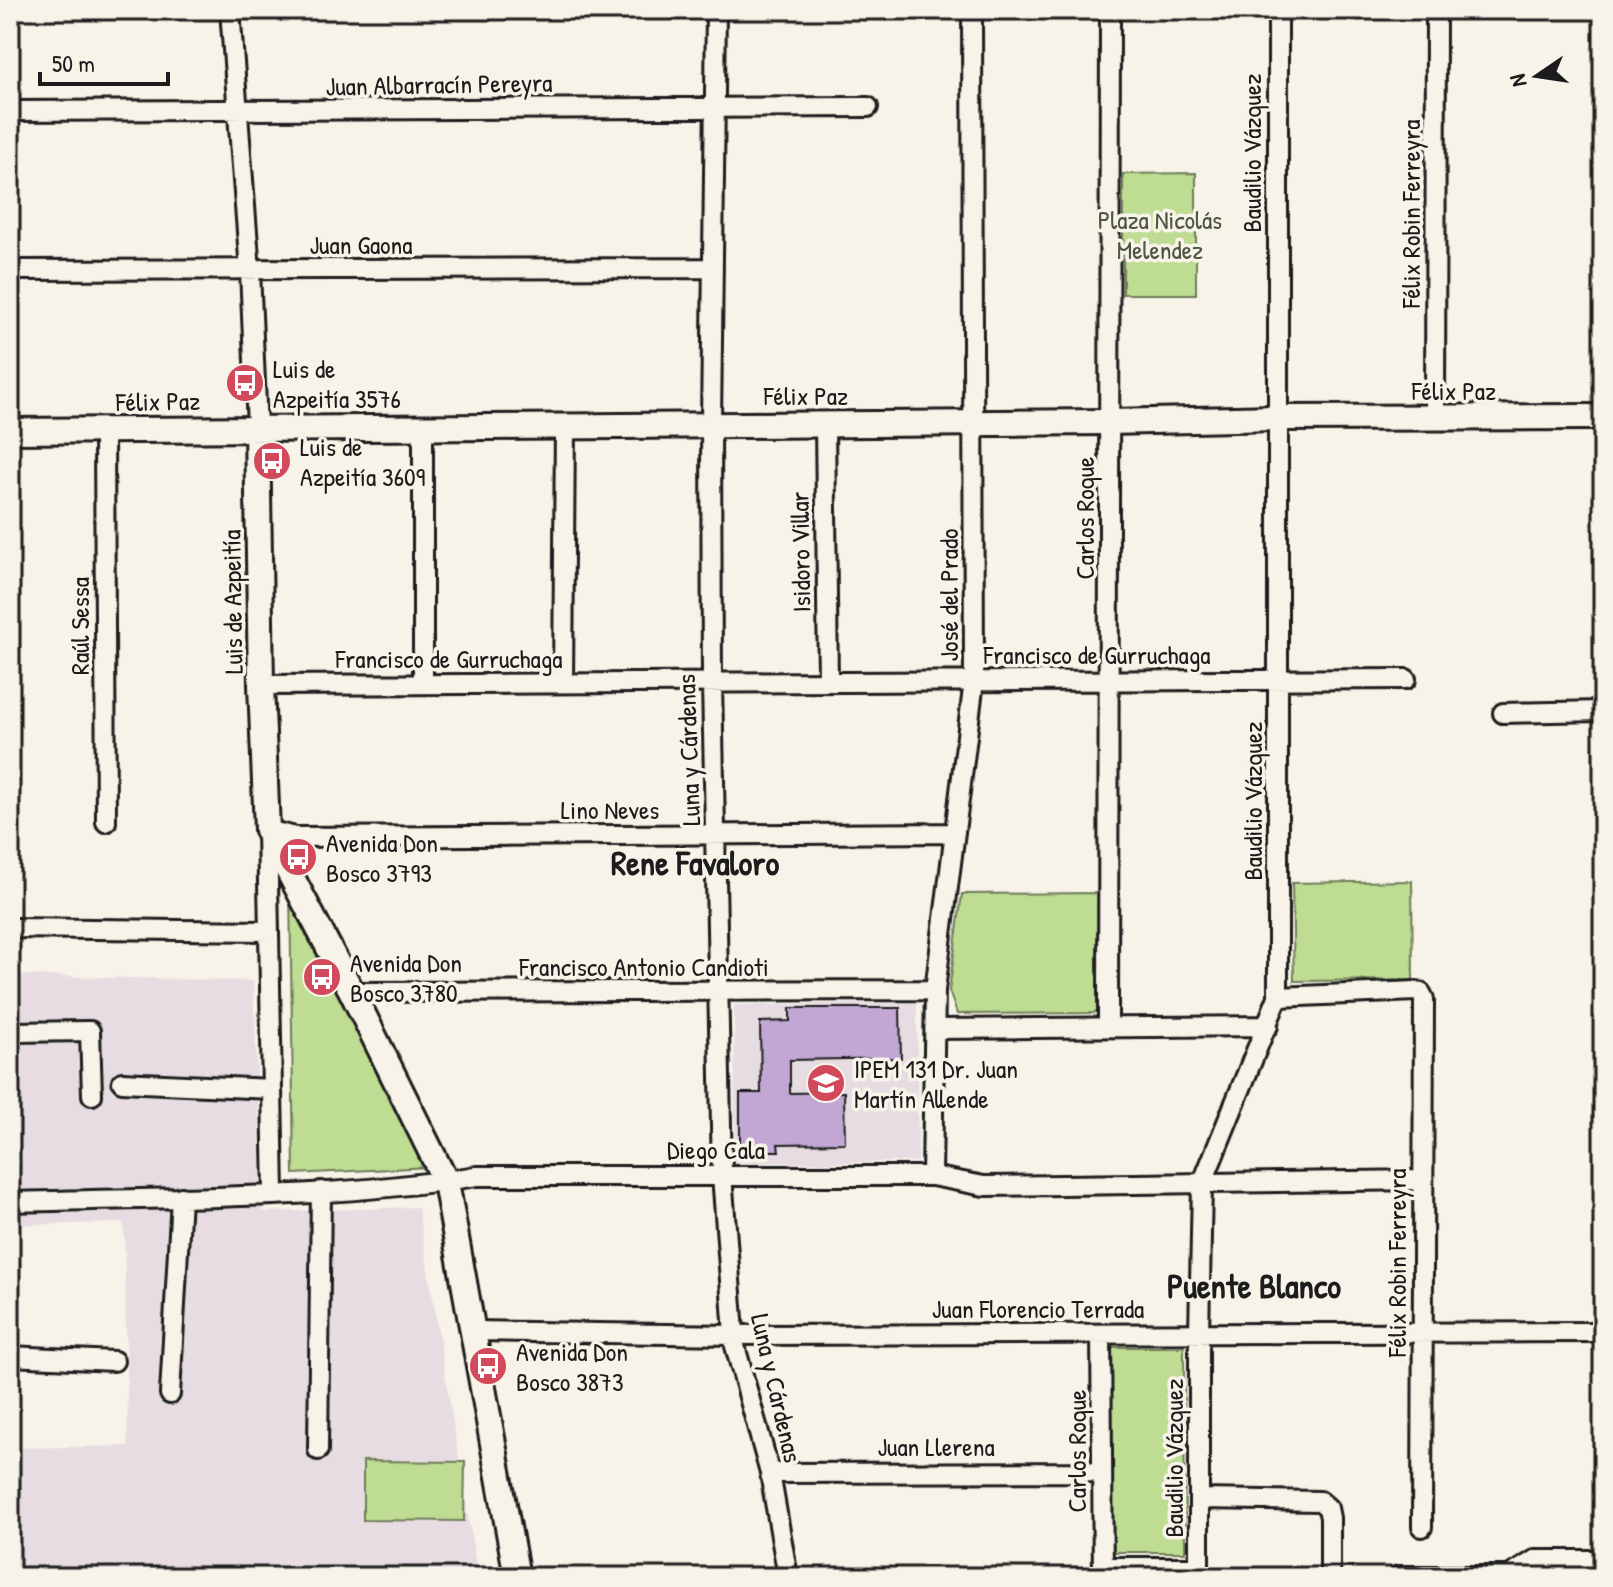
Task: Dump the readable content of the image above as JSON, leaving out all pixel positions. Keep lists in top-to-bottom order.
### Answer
{
  "streets": {
    "main road": ["Félix Paz", "Luis de Azpeitía"],
    "street": [
      "Juan Albarracín Pereyra",
      "Baudilio Vázquez",
      "Félix Robin Ferreyra",
      "Juan Gaona",
      "Carlos Roque",
      "Isidoro Villar",
      "José del Prado",
      "Raúl Sessa",
      "Francisco de Gurruchaga",
      "Luna y Cárdenas",
      "Lino Neves",
      "Francisco Antonio Candioti",
      "Diego Cala",
      "Juan Florencio Terrada",
      "Juan Llerena"
    ]
  },
  "crossings": [
    ["Juan Albarracín Pereyra", "Luis de Azpeitía"],
    ["Juan Albarracín Pereyra", "Luna y Cárdenas"],
    ["Baudilio Vázquez", "Félix Robin Ferreyra"],
    ["Baudilio Vázquez", "Félix Paz"],
    ["Baudilio Vázquez", "Francisco de Gurruchaga"],
    ["Baudilio Vázquez", "Diego Cala"],
    ["Baudilio Vázquez", "Juan Florencio Terrada"],
    ["Félix Robin Ferreyra", "Félix Paz"],
    ["Félix Robin Ferreyra", "Diego Cala"],
    ["Félix Robin Ferreyra", "Juan Florencio Terrada"],
    ["Juan Gaona", "Luis de Azpeitía"],
    ["Juan Gaona", "Luna y Cárdenas"],
    ["Félix Paz", "Carlos Roque"],
    ["Félix Paz", "Isidoro Villar"],
    ["Félix Paz", "José del Prado"],
    ["Félix Paz", "Luis de Azpeitía"],
    ["Félix Paz", "Raúl Sessa"],
    ["Félix Paz", "Luna y Cárdenas"],
    ["Carlos Roque", "Francisco de Gurruchaga"],
    ["Carlos Roque", "Juan Florencio Terrada"],
    ["Carlos Roque", "Juan Llerena"],
    ["Isidoro Villar", "Francisco de Gurruchaga"],
    ["José del Prado", "Francisco de Gurruchaga"],
    ["José del Prado", "Lino Neves"],
    ["José del Prado", "Francisco Antonio Candioti"],
    ["José del Prado", "Diego Cala"],
    ["Luis de Azpeitía", "Francisco de Gurruchaga"],
    ["Luis de Azpeitía", "Lino Neves"],
    ["Luis de Azpeitía", "Diego Cala"],
    ["Francisco de Gurruchaga", "Luna y Cárdenas"],
    ["Luna y Cárdenas", "Lino Neves"],
    ["Luna y Cárdenas", "Francisco Antonio Candioti"],
    ["Luna y Cárdenas", "Diego Cala"],
    ["Luna y Cárdenas", "Juan Florencio Terrada"],
    ["Luna y Cárdenas", "Juan Llerena"]
  ],
  "districts": ["Rene Favaloro", "Puente Blanco"],
  "parks": ["Plaza Nicolás Melendez"],
  "places": {
    "bus stop": [
      "Luis de Azpeitía 3576",
      "Luis de Azpeitía 3609",
      "Avenida Don Bosco 3793",
      "Avenida Don Bosco 3780",
      "Avenida Don Bosco 3873"
    ],
    "school or university": ["IPEM 131 Dr. Juan Martín Allende"]
  },
  "scale_bar": "50 m",
  "north": "left"
}
